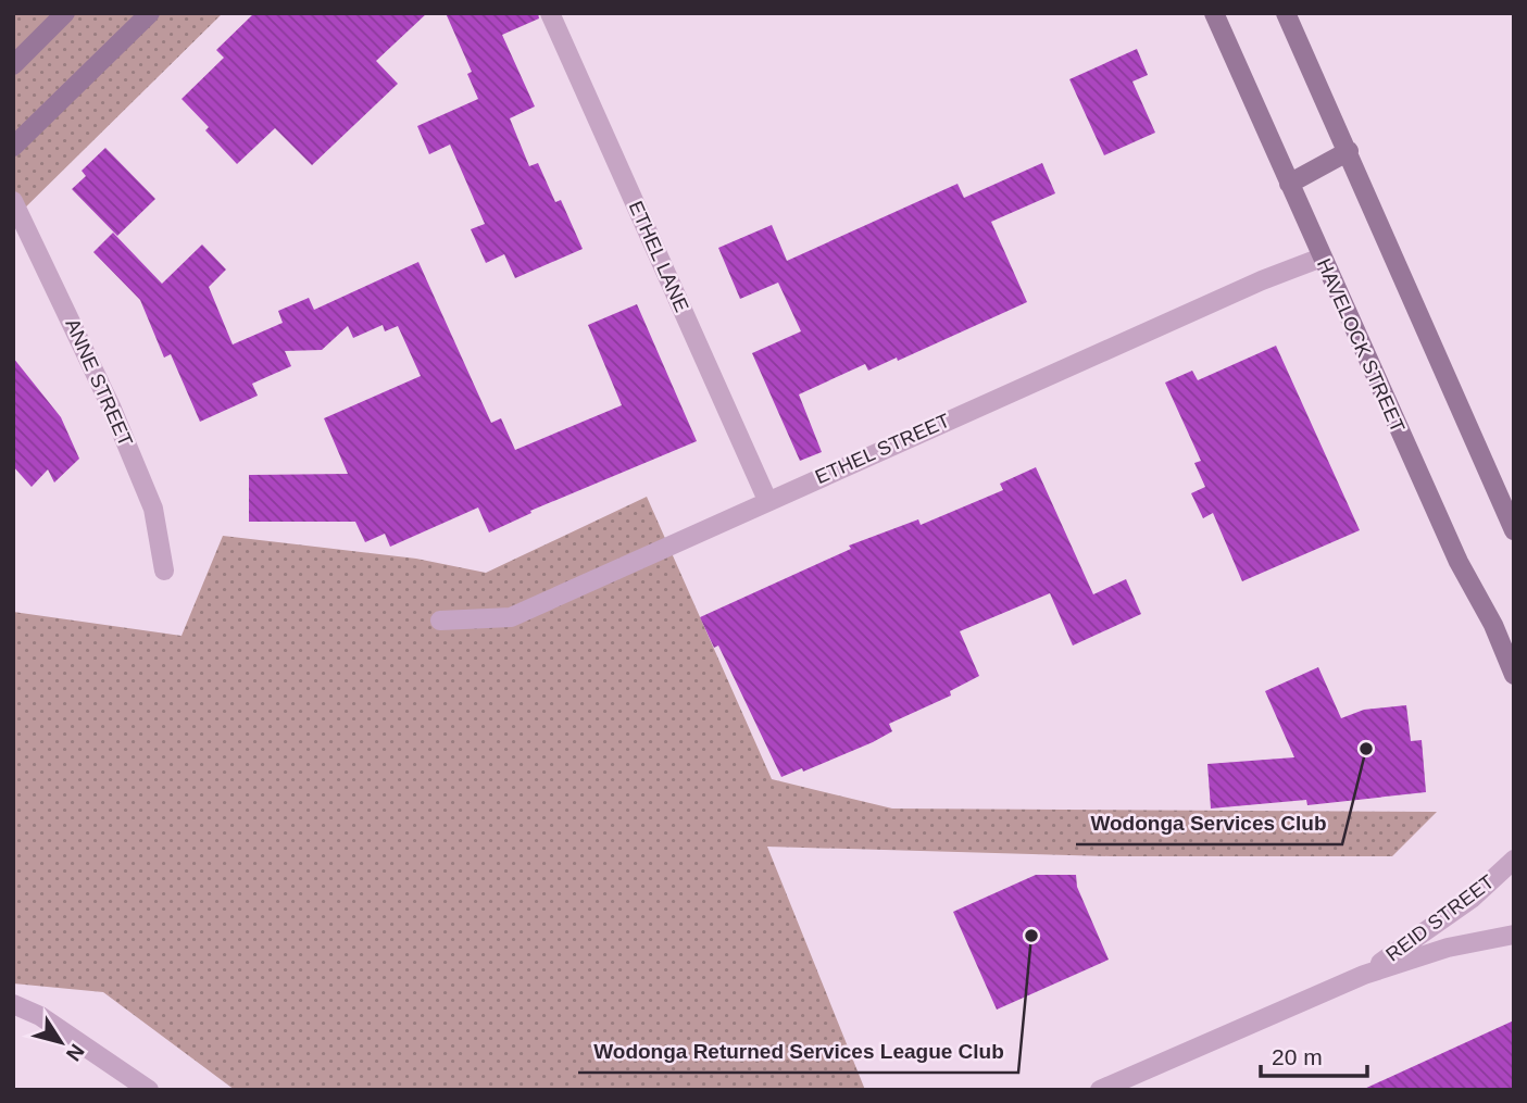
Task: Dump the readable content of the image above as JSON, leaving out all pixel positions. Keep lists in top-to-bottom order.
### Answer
{
  "streets": {
    "street": [
      "ETHEL LANE",
      "HAVELOCK STREET",
      "ANNE STREET",
      "ETHEL STREET",
      "REID STREET"
    ]
  },
  "crossings": [
    ["ETHEL LANE", "ETHEL STREET"],
    ["HAVELOCK STREET", "ETHEL STREET"]
  ],
  "places": ["Wodonga Services Club", "Wodonga Returned Services League Club"],
  "scale_bar": "20 m",
  "north": "bottom right"
}
